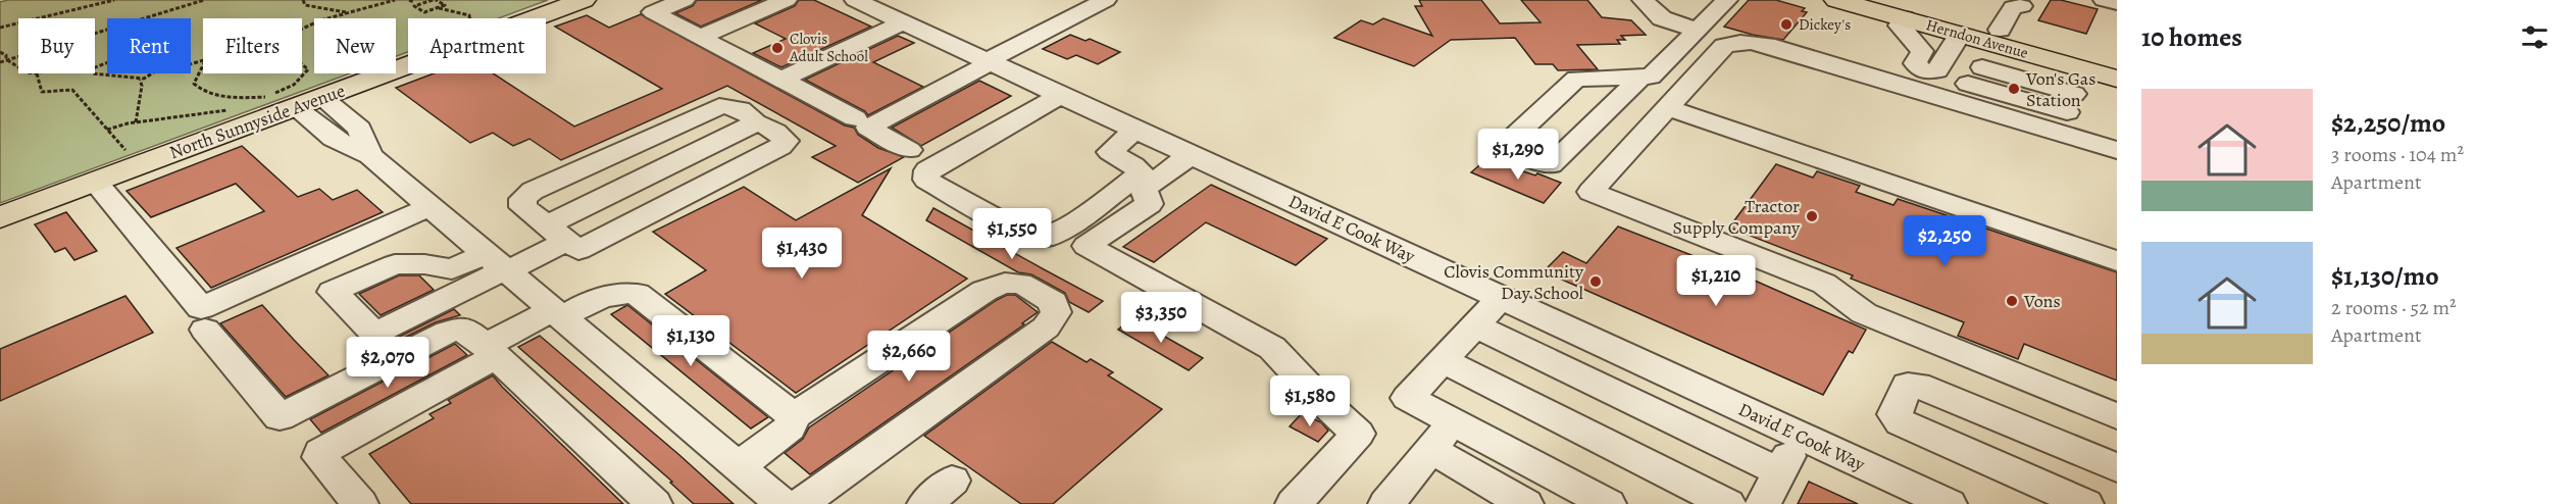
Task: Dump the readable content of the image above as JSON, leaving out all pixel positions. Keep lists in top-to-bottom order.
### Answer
{
  "streets": {
    "main road": ["Herndon Avenue", "North Sunnyside Avenue"],
    "street": ["David E Cook Way"]
  },
  "places": [
    "Dickey's",
    "Clovis Adult School",
    "Von's Gas Station",
    "Tractor Supply Company",
    "Clovis Community Day School",
    "Vons"
  ],
  "page": {
    "heading": "10 homes",
    "chip": [
      "Buy",
      "Rent",
      "Filters",
      "New",
      "Apartment"
    ],
    "list": [
      {
        "name": "$2,250/mo",
        "note": "3 rooms · 104 m² · Apartment"
      },
      {
        "name": "$1,130/mo",
        "note": "2 rooms · 52 m² · Apartment"
      }
    ],
    "price": [
      "$1,290",
      "$1,550",
      "$2,250",
      "$1,430",
      "$1,210",
      "$3,350",
      "$1,130",
      "$2,660",
      "$2,070",
      "$1,580"
    ]
  }
}
